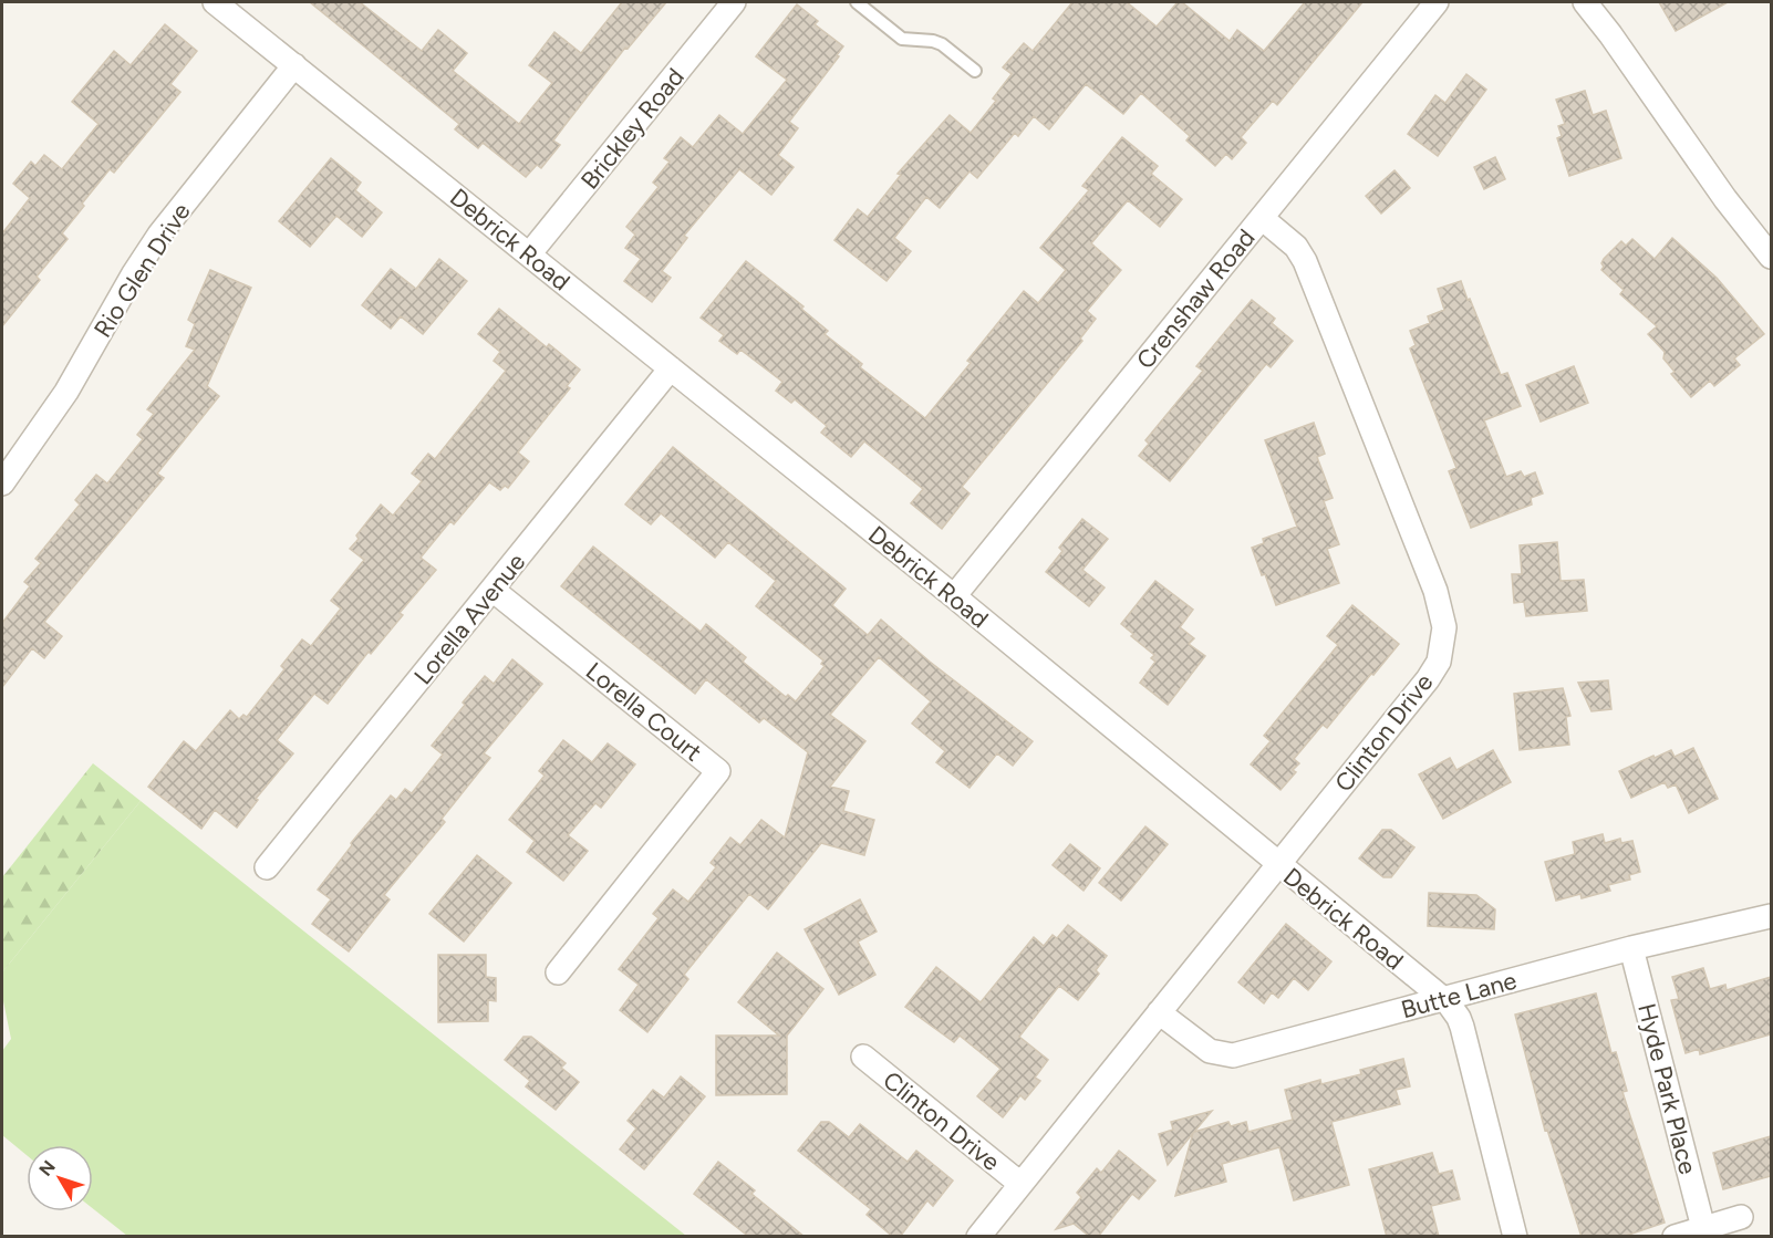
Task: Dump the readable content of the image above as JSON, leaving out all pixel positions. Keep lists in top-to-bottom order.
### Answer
{
  "streets": {
    "street": [
      "Brickley Road",
      "Debrick Road",
      "Rio Glen Drive",
      "Crenshaw Road",
      "Lorella Avenue",
      "Lorella Court",
      "Clinton Drive",
      "Butte Lane",
      "Hyde Park Place"
    ]
  },
  "crossings": [
    ["Brickley Road", "Debrick Road"],
    ["Debrick Road", "Rio Glen Drive"],
    ["Debrick Road", "Crenshaw Road"],
    ["Debrick Road", "Lorella Avenue"],
    ["Debrick Road", "Clinton Drive"],
    ["Debrick Road", "Butte Lane"],
    ["Crenshaw Road", "Clinton Drive"],
    ["Lorella Avenue", "Lorella Court"],
    ["Clinton Drive", "Butte Lane"],
    ["Butte Lane", "Hyde Park Place"]
  ],
  "north": "top left"
}
